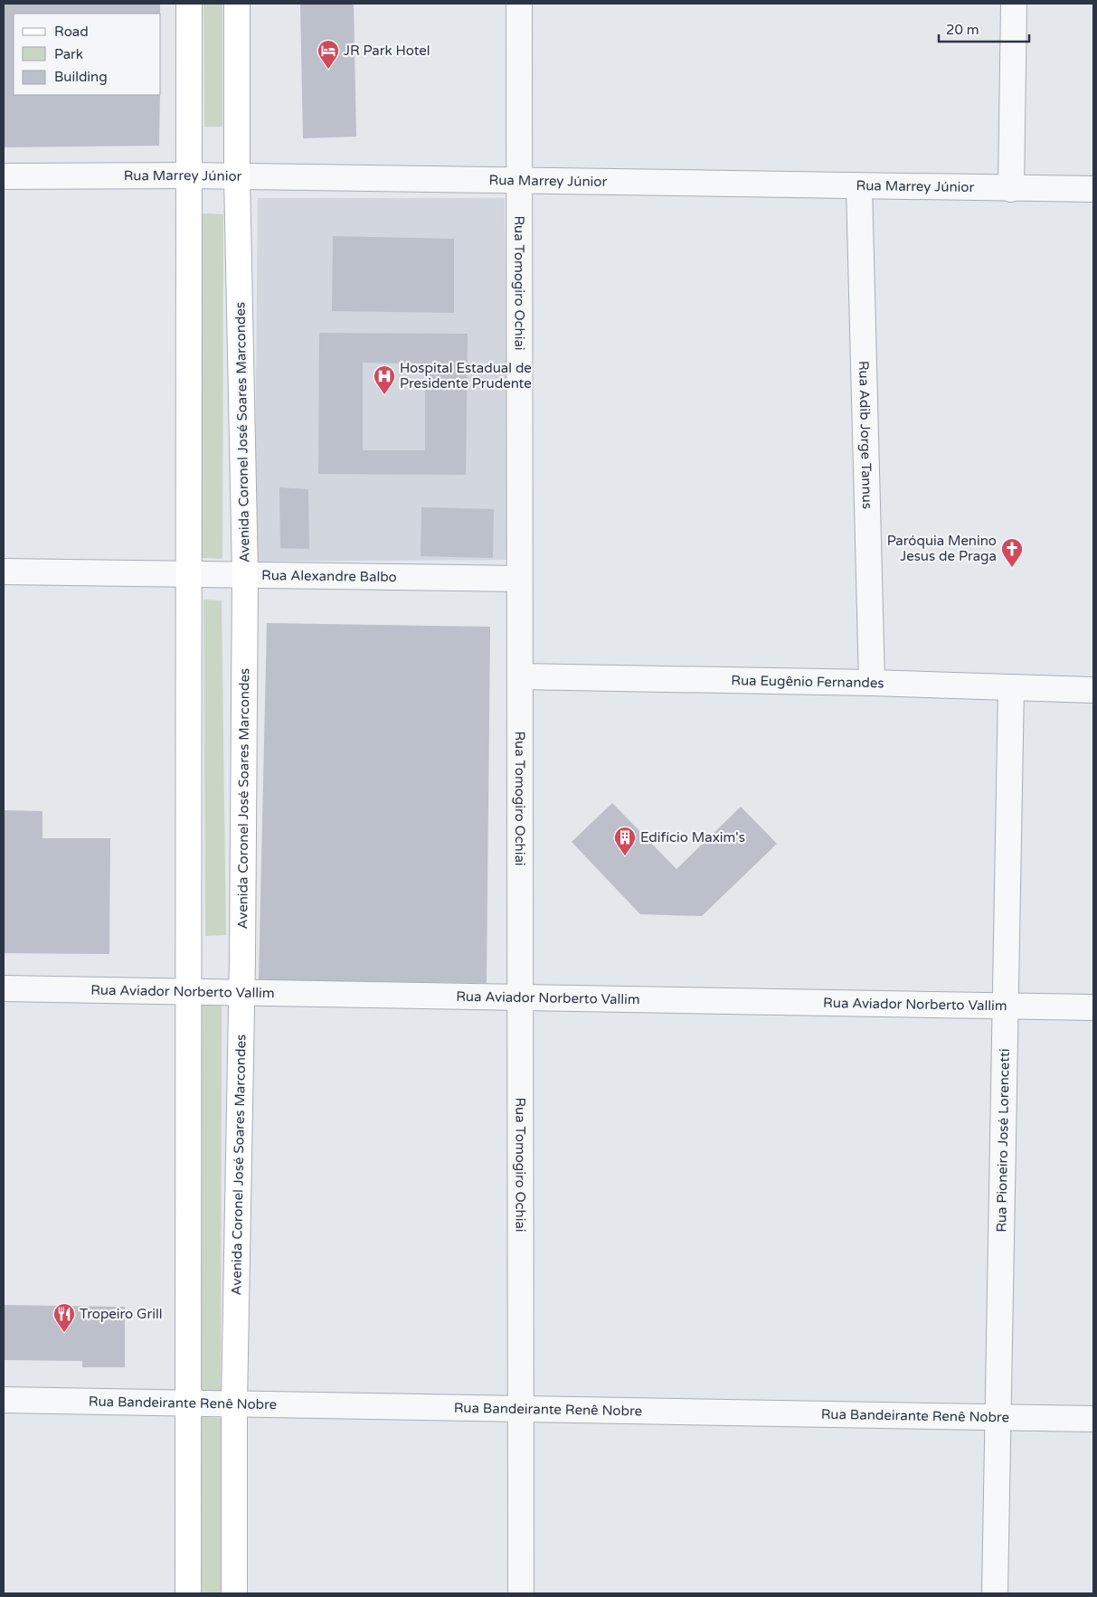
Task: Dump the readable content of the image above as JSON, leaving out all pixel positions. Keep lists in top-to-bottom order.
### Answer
{
  "streets": {
    "main road": ["Avenida Coronel José Soares Marcondes"],
    "street": [
      "Rua Marrey Júnior",
      "Rua Tomogiro Ochiai",
      "Rua Adib Jorge Tannus",
      "Rua Alexandre Balbo",
      "Rua Eugênio Fernandes",
      "Rua Aviador Norberto Vallim",
      "Rua Pioneiro José Lorencetti",
      "Rua Bandeirante Renê Nobre"
    ]
  },
  "crossings": [
    ["Rua Marrey Júnior", "Rua Tomogiro Ochiai"],
    ["Rua Marrey Júnior", "Avenida Coronel José Soares Marcondes"],
    ["Rua Marrey Júnior", "Rua Adib Jorge Tannus"],
    ["Rua Tomogiro Ochiai", "Rua Alexandre Balbo"],
    ["Rua Tomogiro Ochiai", "Rua Eugênio Fernandes"],
    ["Rua Tomogiro Ochiai", "Rua Aviador Norberto Vallim"],
    ["Rua Tomogiro Ochiai", "Rua Bandeirante Renê Nobre"],
    ["Avenida Coronel José Soares Marcondes", "Rua Alexandre Balbo"],
    ["Avenida Coronel José Soares Marcondes", "Rua Aviador Norberto Vallim"],
    ["Avenida Coronel José Soares Marcondes", "Rua Bandeirante Renê Nobre"],
    ["Rua Adib Jorge Tannus", "Rua Eugênio Fernandes"],
    ["Rua Eugênio Fernandes", "Rua Pioneiro José Lorencetti"],
    ["Rua Aviador Norberto Vallim", "Rua Pioneiro José Lorencetti"],
    ["Rua Pioneiro José Lorencetti", "Rua Bandeirante Renê Nobre"]
  ],
  "places": {
    "hotel": ["JR Park Hotel"],
    "hospital": ["Hospital Estadual de Presidente Prudente"],
    "church": ["Paróquia Menino Jesus de Praga"],
    "building": ["Edifício Maxim's"],
    "restaurant": ["Tropeiro Grill"]
  },
  "legend": ["Road", "Park", "Building"],
  "scale_bar": "20 m"
}
